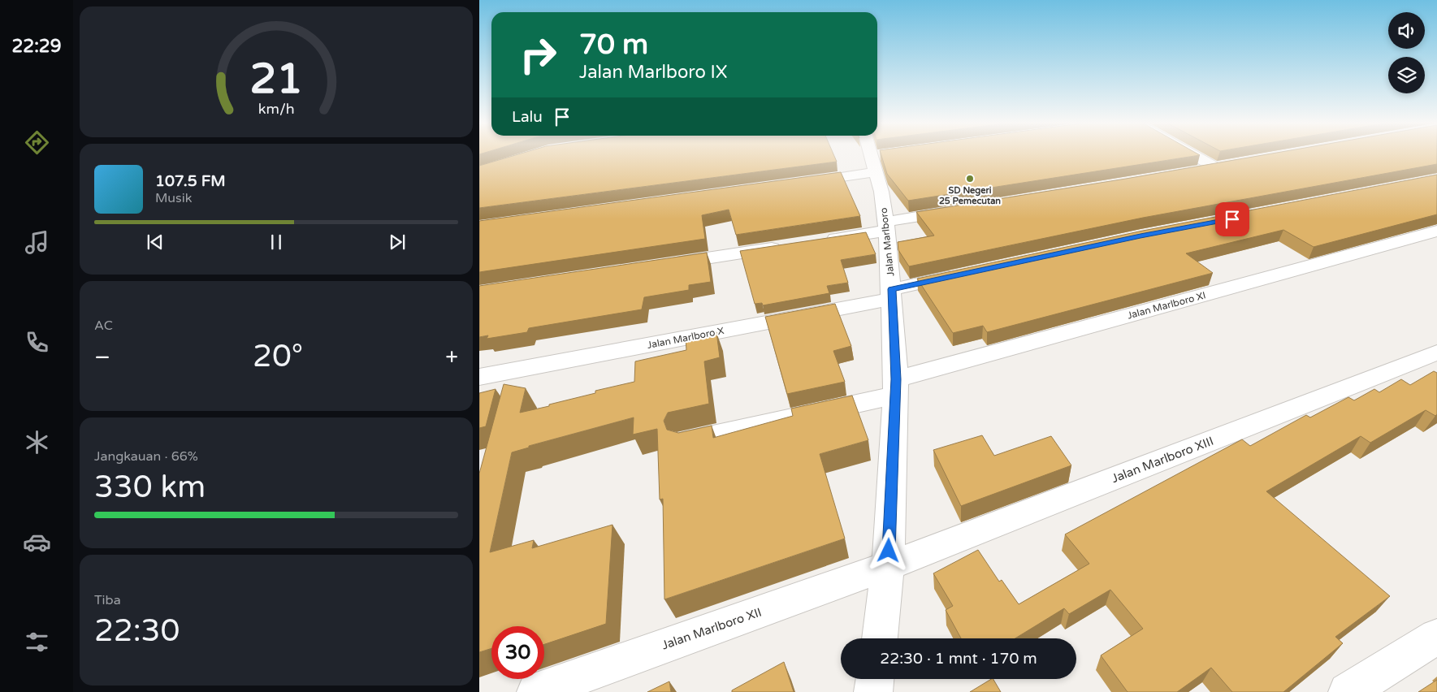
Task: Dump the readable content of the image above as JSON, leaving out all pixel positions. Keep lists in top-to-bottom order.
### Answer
{
  "streets": {
    "street": [
      "Jalan Marlboro",
      "Jalan Marlboro XI",
      "Jalan Marlboro X",
      "Jalan Marlboro XIII",
      "Jalan Marlboro XII"
    ]
  },
  "crossings": [
    ["Jalan Marlboro", "Jalan Marlboro XI"],
    ["Jalan Marlboro", "Jalan Marlboro X"],
    ["Jalan Marlboro", "Jalan Marlboro XIII"],
    ["Jalan Marlboro", "Jalan Marlboro XII"],
    ["Jalan Marlboro XIII", "Jalan Marlboro XII"]
  ],
  "places": ["SD Negeri 25 Pemecutan"],
  "page": {
    "tabs": "22:29",
    "turn": ["70 m", "Jalan Marlboro IX"],
    "then": "Lalu",
    "song": ["107.5 FM", "Musik"],
    "tile": [
      "AC",
      ["Jangkauan · 66%", "330 km"],
      ["Tiba", "22:30"]
    ],
    "heat": ["−", "20°", "+"],
    "limit": "30",
    "trip": "22:30 · 1 mnt · 170 m",
    "gauge": ["21", "km/h"]
  }
}
